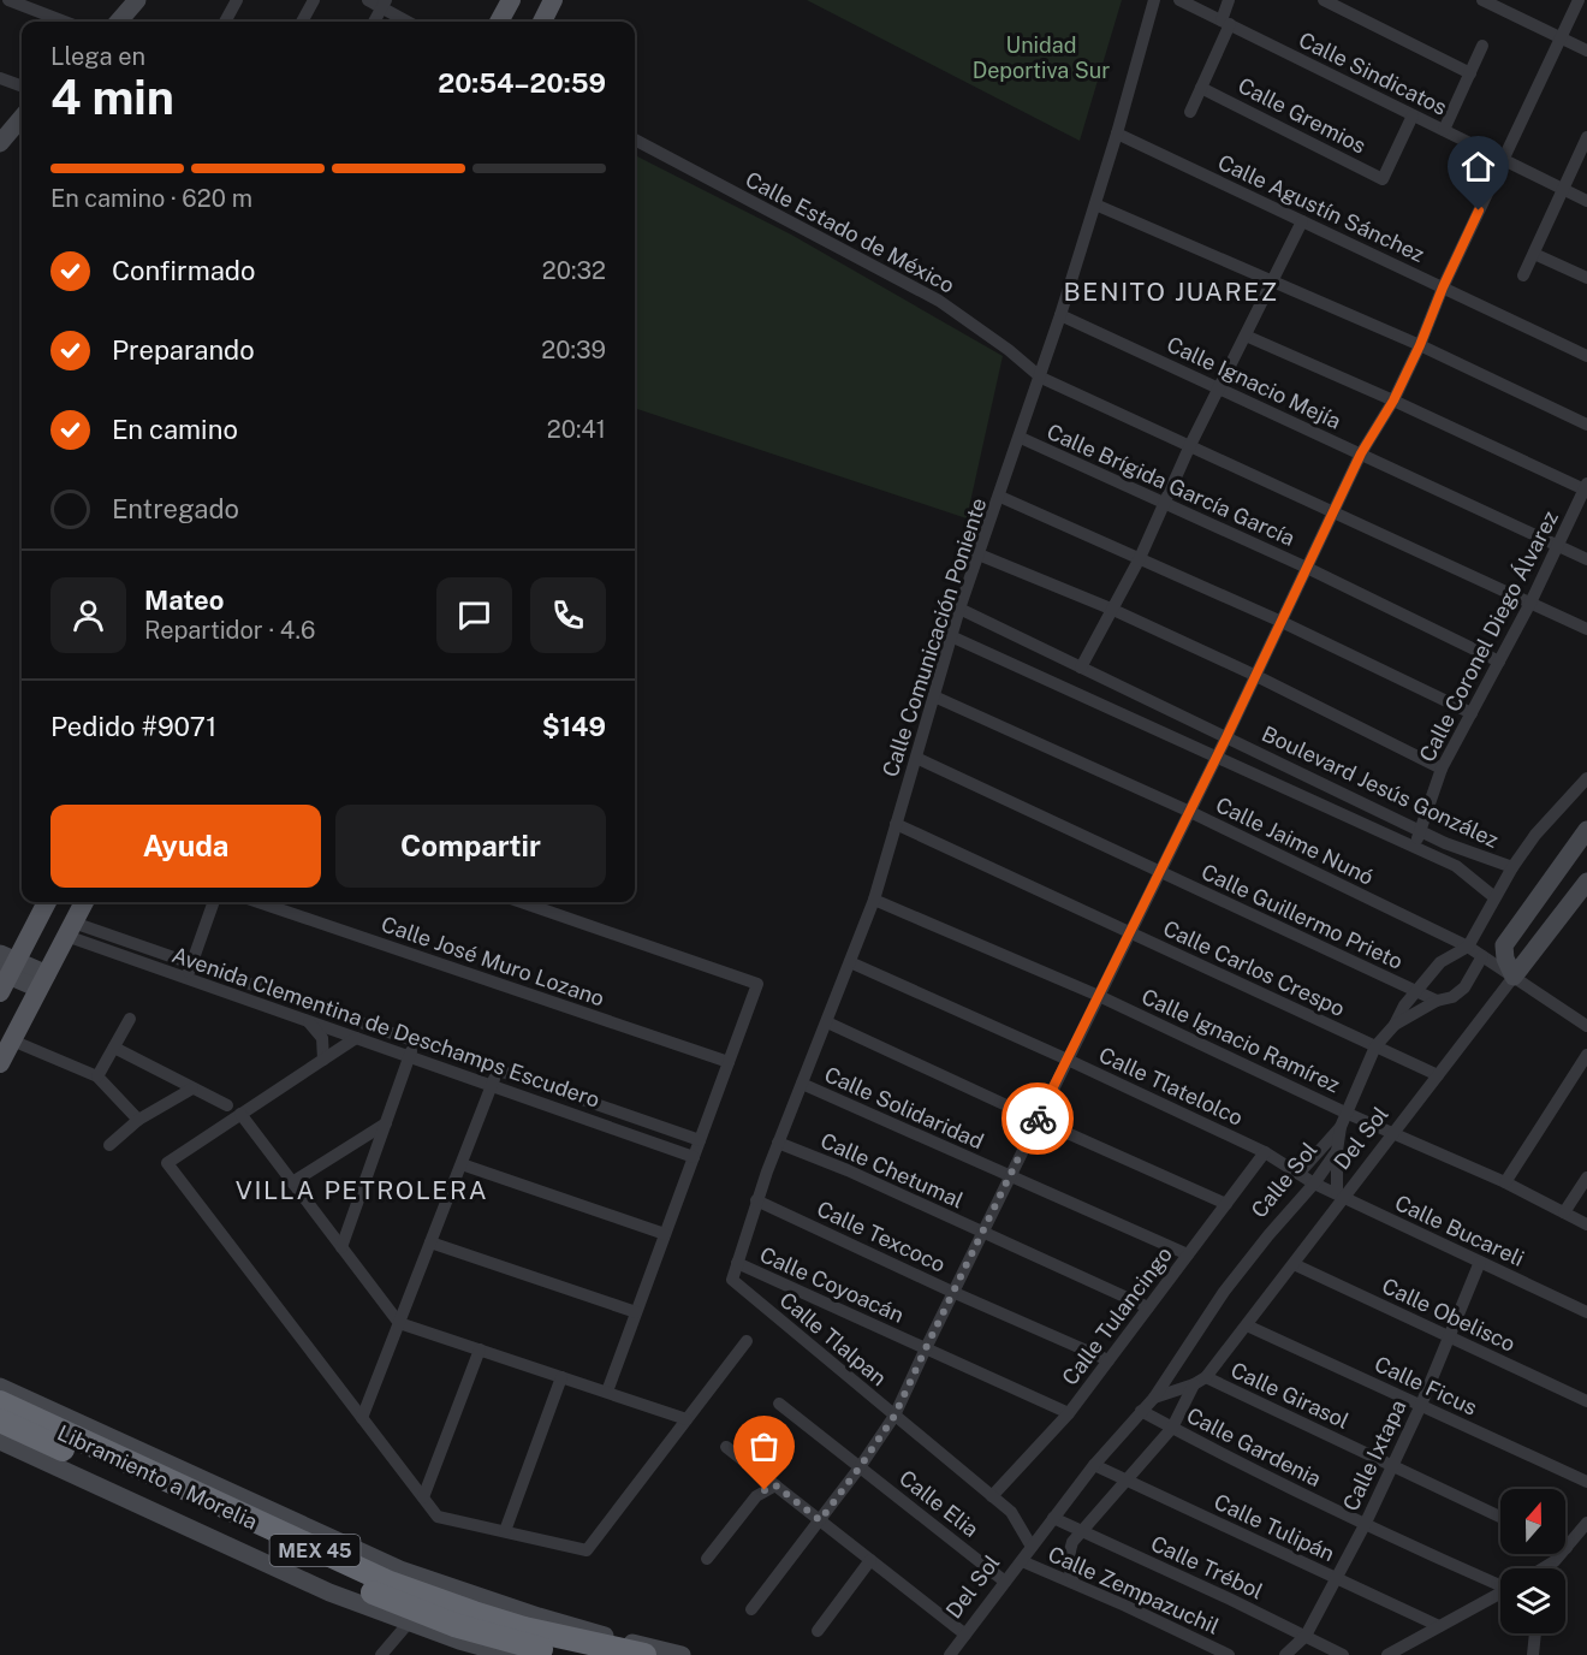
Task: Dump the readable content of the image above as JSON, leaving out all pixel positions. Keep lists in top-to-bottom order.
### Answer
{
  "streets": {
    "highway": ["Libramiento a Morelia", "MEX 45"],
    "main road": ["Del Sol"],
    "street": [
      "Calle Sindicatos",
      "Calle Gremios",
      "Calle Agustín Sánchez",
      "Calle Estado de México",
      "Calle Ignacio Mejía",
      "Calle Brígida García García",
      "Calle Coronel Diego Álvarez",
      "Calle Comunicación Poniente",
      "Boulevard Jesús González",
      "Calle Jaime Nunó",
      "Calle Guillermo Prieto",
      "Calle José Muro Lozano",
      "Calle Carlos Crespo",
      "Avenida Clementina de Deschamps Escudero",
      "Calle Ignacio Ramírez",
      "Calle Tlatelolco",
      "Calle Solidaridad",
      "Calle Chetumal",
      "Calle Sol",
      "Calle Bucareli",
      "Calle Texcoco",
      "Calle Coyoacán",
      "Calle Obelisco",
      "Calle Tulancingo",
      "Calle Tlalpan",
      "Calle Ficus",
      "Calle Girasol",
      "Calle Gardenia",
      "Calle Ixtapa",
      "Calle Elia",
      "Calle Tulipán",
      "Calle Trébol",
      "Calle Zempazuchil"
    ]
  },
  "crossings": [
    ["Calle Sindicatos", "Calle Gremios"],
    ["Calle Agustín Sánchez", "Calle Comunicación Poniente"],
    ["Calle Estado de México", "Calle Coronel Diego Álvarez"],
    ["Calle Estado de México", "Calle Comunicación Poniente"],
    ["Calle Ignacio Mejía", "Calle Coronel Diego Álvarez"],
    ["Calle Ignacio Mejía", "Calle Comunicación Poniente"],
    ["Calle Brígida García García", "Calle Coronel Diego Álvarez"],
    ["Calle Brígida García García", "Calle Comunicación Poniente"],
    ["Calle Coronel Diego Álvarez", "Boulevard Jesús González"],
    ["Calle Comunicación Poniente", "Boulevard Jesús González"],
    ["Calle Comunicación Poniente", "Calle Jaime Nunó"],
    ["Calle Comunicación Poniente", "Calle Guillermo Prieto"],
    ["Calle Comunicación Poniente", "Calle Carlos Crespo"],
    ["Calle Comunicación Poniente", "Calle Ignacio Ramírez"],
    ["Calle Comunicación Poniente", "Calle Tlatelolco"],
    ["Calle Comunicación Poniente", "Calle Solidaridad"],
    ["Calle Comunicación Poniente", "Calle Chetumal"],
    ["Calle Comunicación Poniente", "Calle Texcoco"],
    ["Calle Comunicación Poniente", "Calle Coyoacán"],
    ["Calle Comunicación Poniente", "Calle Tlalpan"],
    ["Calle Jaime Nunó", "Del Sol"],
    ["Calle Jaime Nunó", "Calle Sol"],
    ["Calle Guillermo Prieto", "Calle Sol"],
    ["Calle Carlos Crespo", "Del Sol"],
    ["Calle Carlos Crespo", "Calle Sol"],
    ["Calle Ignacio Ramírez", "Del Sol"],
    ["Calle Ignacio Ramírez", "Calle Sol"],
    ["Calle Tlatelolco", "Calle Sol"],
    ["Calle Tlatelolco", "Calle Bucareli"],
    ["Calle Tlatelolco", "Calle Tulancingo"],
    ["Calle Solidaridad", "Calle Tulancingo"],
    ["Del Sol", "Calle Sol"],
    ["Del Sol", "Calle Bucareli"],
    ["Del Sol", "Calle Obelisco"],
    ["Del Sol", "Calle Tlalpan"],
    ["Del Sol", "Calle Ficus"],
    ["Del Sol", "Calle Girasol"],
    ["Del Sol", "Calle Gardenia"],
    ["Del Sol", "Calle Elia"],
    ["Del Sol", "Calle Tulipán"],
    ["Del Sol", "Calle Trébol"],
    ["Del Sol", "Calle Zempazuchil"],
    ["Calle Chetumal", "Calle Tulancingo"],
    ["Calle Sol", "Calle Bucareli"],
    ["Calle Sol", "Calle Gardenia"],
    ["Calle Bucareli", "Calle Ixtapa"],
    ["Calle Texcoco", "Calle Tulancingo"],
    ["Calle Coyoacán", "Calle Tulancingo"],
    ["Calle Obelisco", "Calle Ixtapa"],
    ["Calle Tulancingo", "Calle Tlalpan"],
    ["Calle Ficus", "Calle Ixtapa"],
    ["Calle Girasol", "Calle Ixtapa"],
    ["Calle Gardenia", "Calle Ixtapa"],
    ["Calle Ixtapa", "Calle Tulipán"],
    ["Calle Ixtapa", "Calle Trébol"]
  ],
  "districts": ["BENITO JUAREZ", "VILLA PETROLERA"],
  "parks": ["Unidad Deportiva Sur"],
  "north": "top",
  "page": {
    "heading": ["4 min", "Llega en", "20:54–20:59"],
    "panel": [
      "Mateo",
      "Repartidor · 4.6",
      "Pedido #9071",
      "$149"
    ],
    "bar": "En camino · 620 m",
    "list": [
      ["Confirmado", "20:32"],
      ["Preparando", "20:39"],
      ["En camino", "20:41"],
      "Entregado"
    ],
    "buttons": ["Ayuda", "Compartir"]
  }
}
